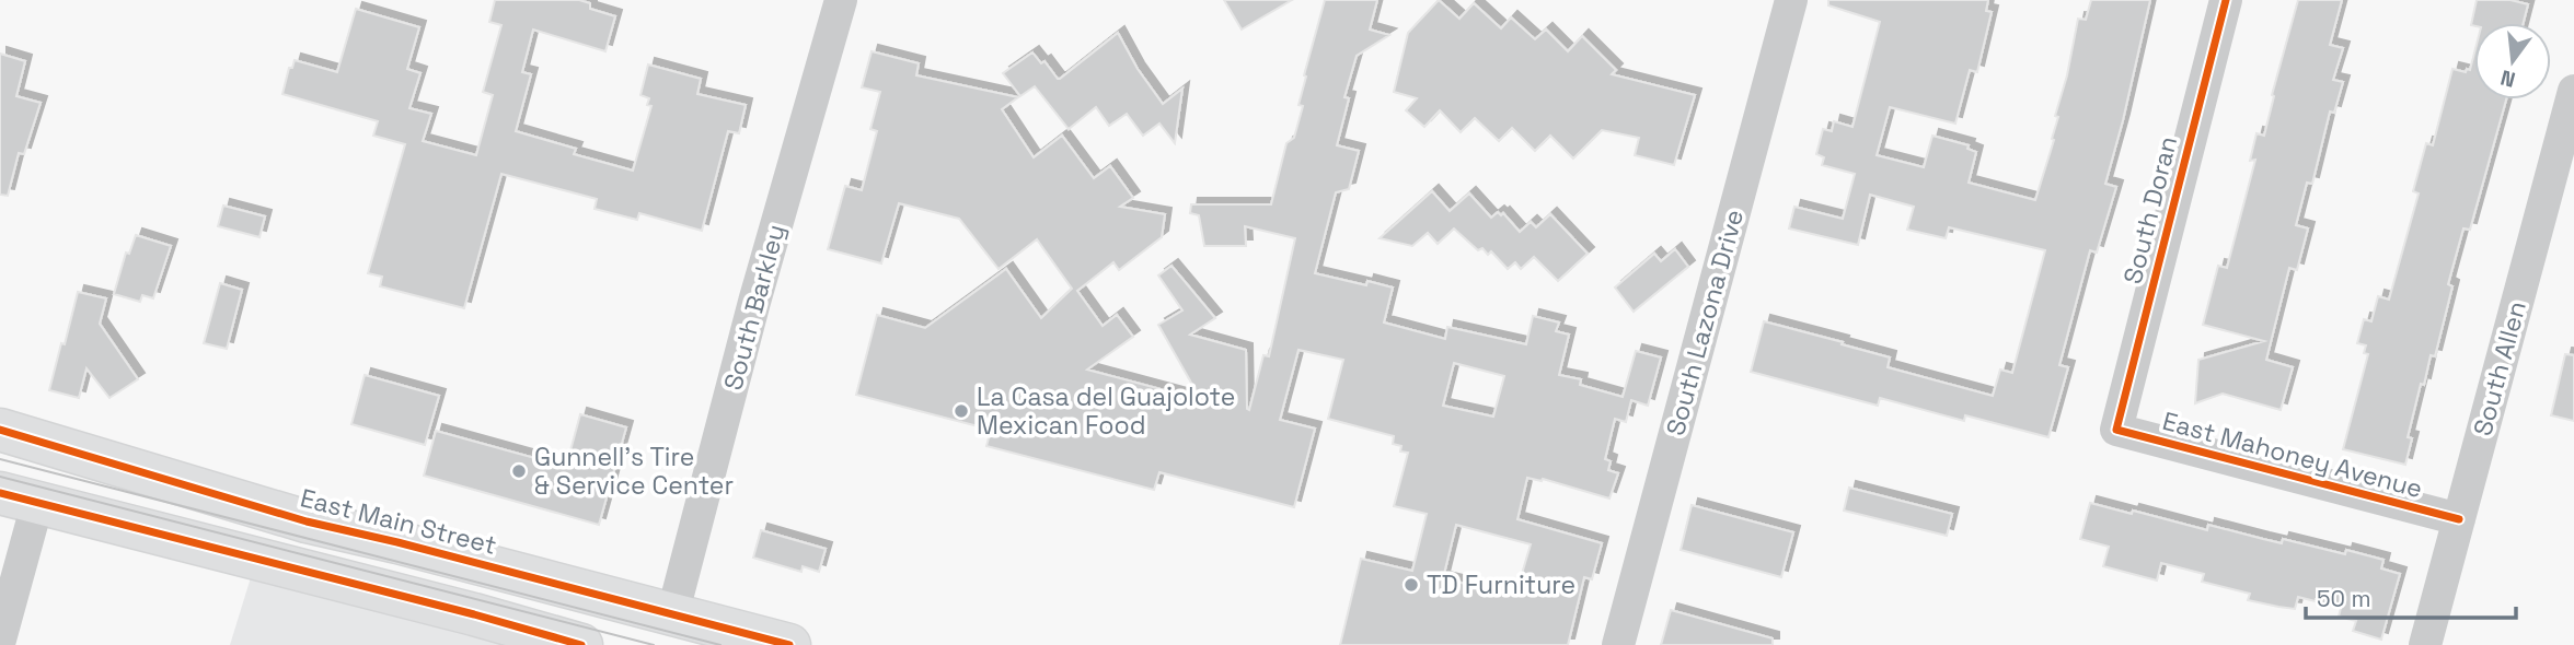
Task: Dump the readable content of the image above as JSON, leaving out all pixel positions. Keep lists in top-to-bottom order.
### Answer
{
  "streets": {
    "main road": ["East Main Street"],
    "street": [
      "South Doran",
      "South Barkley",
      "South Lazona Drive",
      "South Allen",
      "East Mahoney Avenue"
    ]
  },
  "crossings": [
    ["South Doran", "East Mahoney Avenue"],
    ["South Barkley", "East Main Street"],
    ["South Allen", "East Mahoney Avenue"]
  ],
  "places": ["La Casa del Guajolote Mexican Food", "Gunnell's Tire & Service Center", "TD Furniture"],
  "scale_bar": "50 m",
  "north": "bottom"
}
